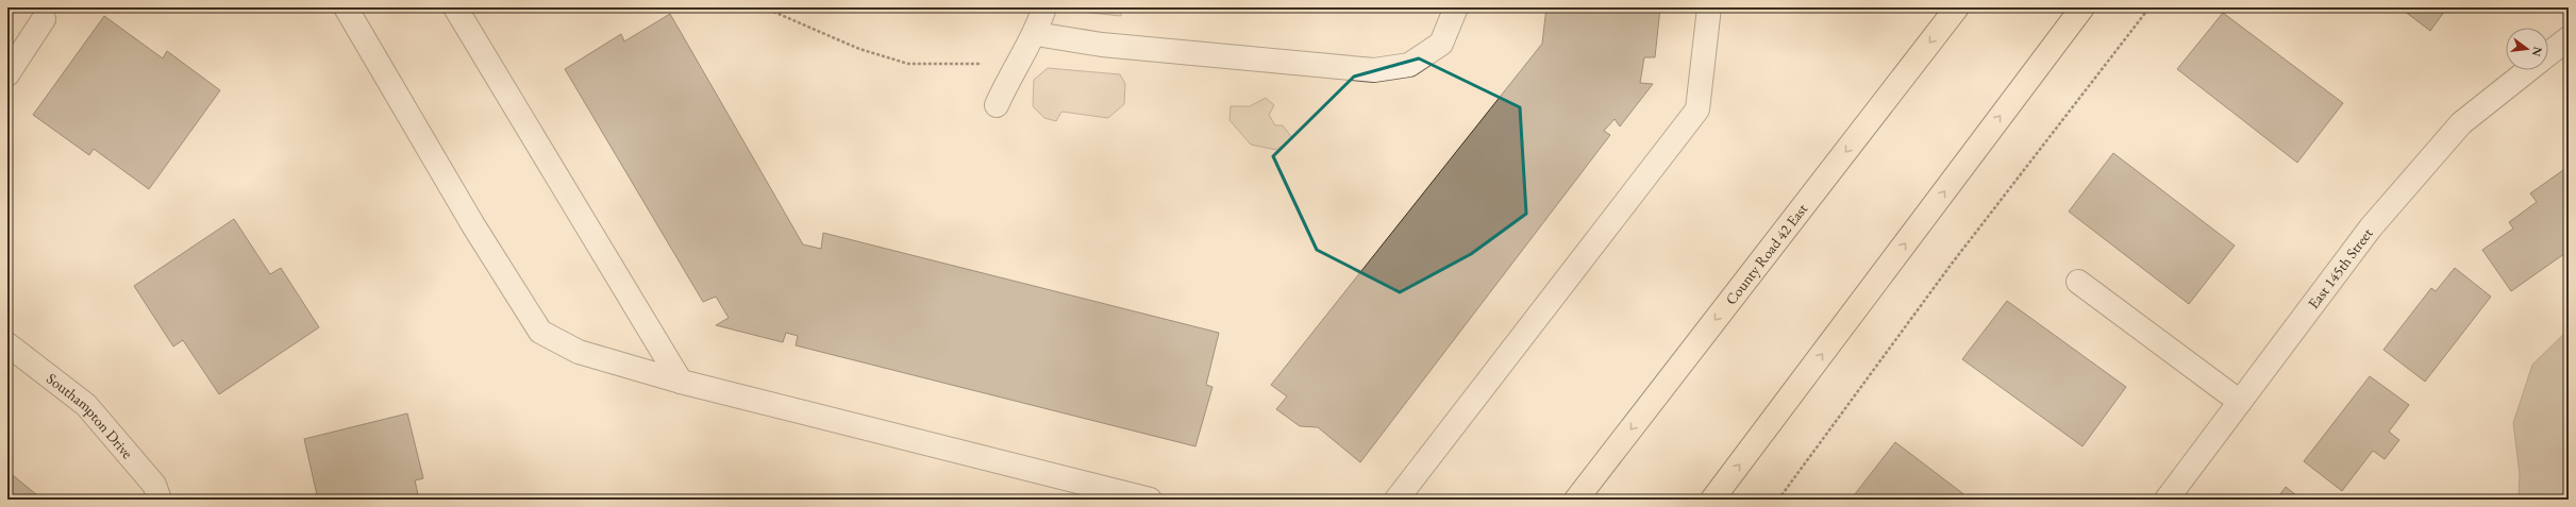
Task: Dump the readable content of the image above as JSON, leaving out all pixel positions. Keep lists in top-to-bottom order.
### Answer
{
  "streets": {
    "highway": ["County Road 42 East"],
    "street": ["East 145th Street", "Southampton Drive"]
  },
  "north": "right"
}
